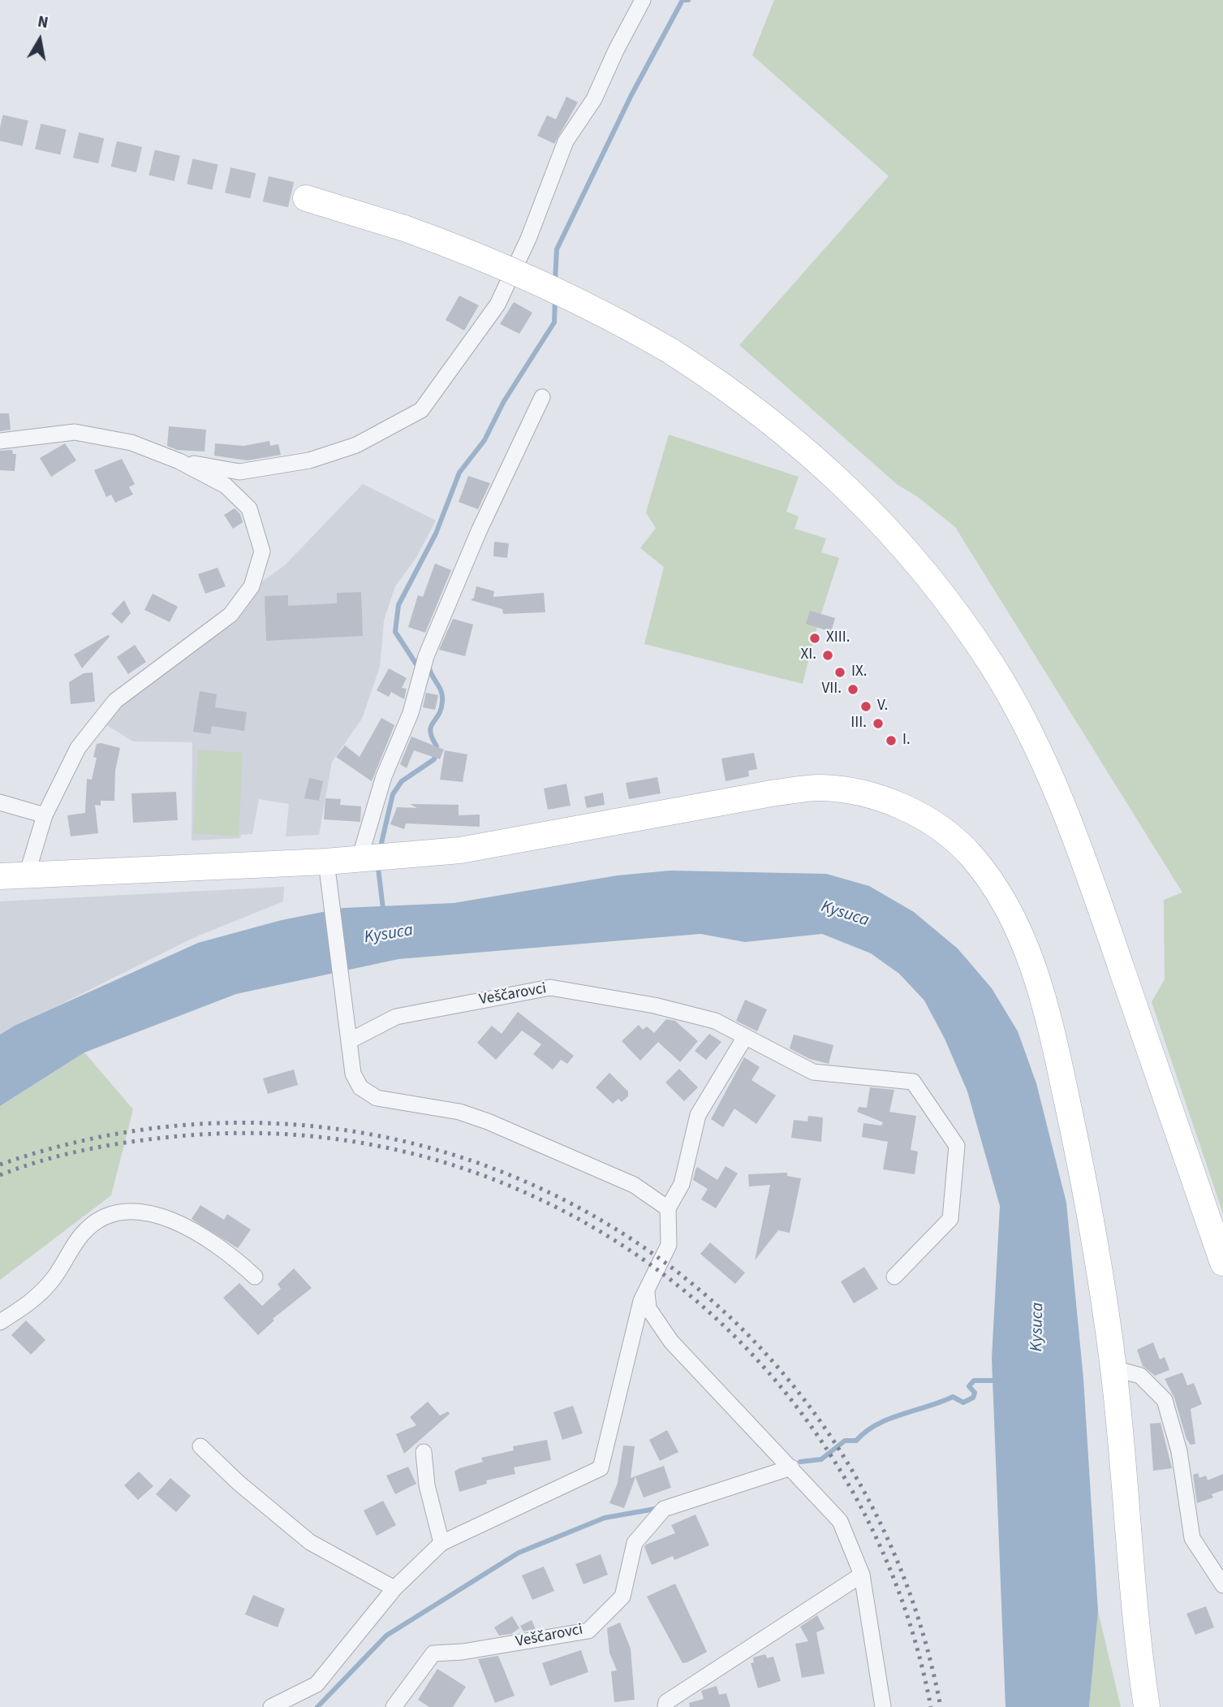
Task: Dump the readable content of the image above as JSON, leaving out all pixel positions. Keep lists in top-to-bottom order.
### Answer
{
  "streets": {
    "street": ["Veščarovci"]
  },
  "water": ["Kysuca"],
  "places": [
    "XIII.",
    "XI.",
    "IX.",
    "VII.",
    "V.",
    "III.",
    "I."
  ],
  "north": "top"
}
